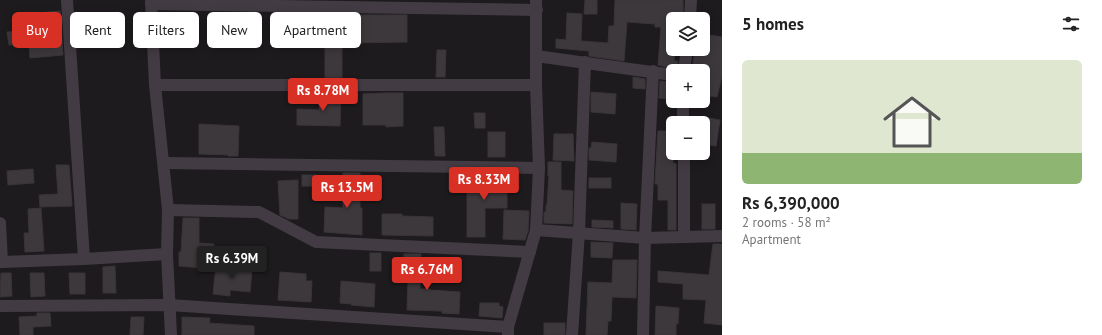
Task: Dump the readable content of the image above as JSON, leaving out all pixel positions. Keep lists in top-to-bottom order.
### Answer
{
  "page": {
    "heading": "5 homes",
    "map_buttons": ["+", "−"],
    "chip": [
      "Buy",
      "Rent",
      "Filters",
      "New",
      "Apartment"
    ],
    "list": [
      {
        "name": "Rs 6,390,000",
        "note": "2 rooms · 58 m² · Apartment"
      }
    ],
    "price": [
      "Rs 8.78M",
      "Rs 8.33M",
      "Rs 13.5M",
      "Rs 6.39M",
      "Rs 6.76M"
    ]
  }
}
